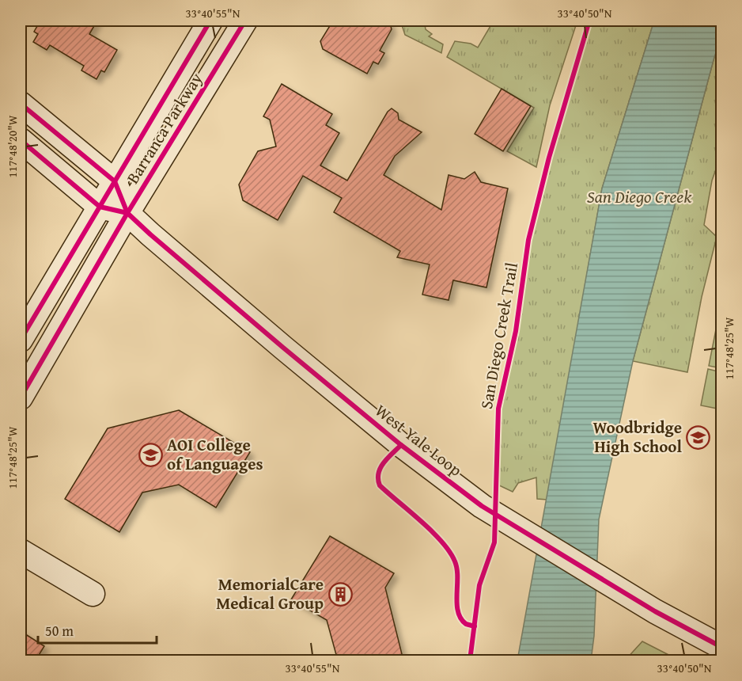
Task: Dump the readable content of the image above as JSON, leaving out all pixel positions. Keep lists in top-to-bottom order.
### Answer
{
  "streets": {
    "main road": ["Barranca Parkway", "West Yale Loop"],
    "cycle path": ["San Diego Creek Trail"]
  },
  "crossings": [
    ["Barranca Parkway", "West Yale Loop"]
  ],
  "water": ["San Diego Creek"],
  "places": {
    "school or university": ["Woodbridge High School", "AOI College of Languages"],
    "building": ["MemorialCare Medical Group"]
  },
  "scale_bar": "50 m",
  "coordinates": [
    "33°40'55\"N",
    "33°40'50\"N",
    "117°48'20\"W",
    "117°48'25\"W"
  ]
}
